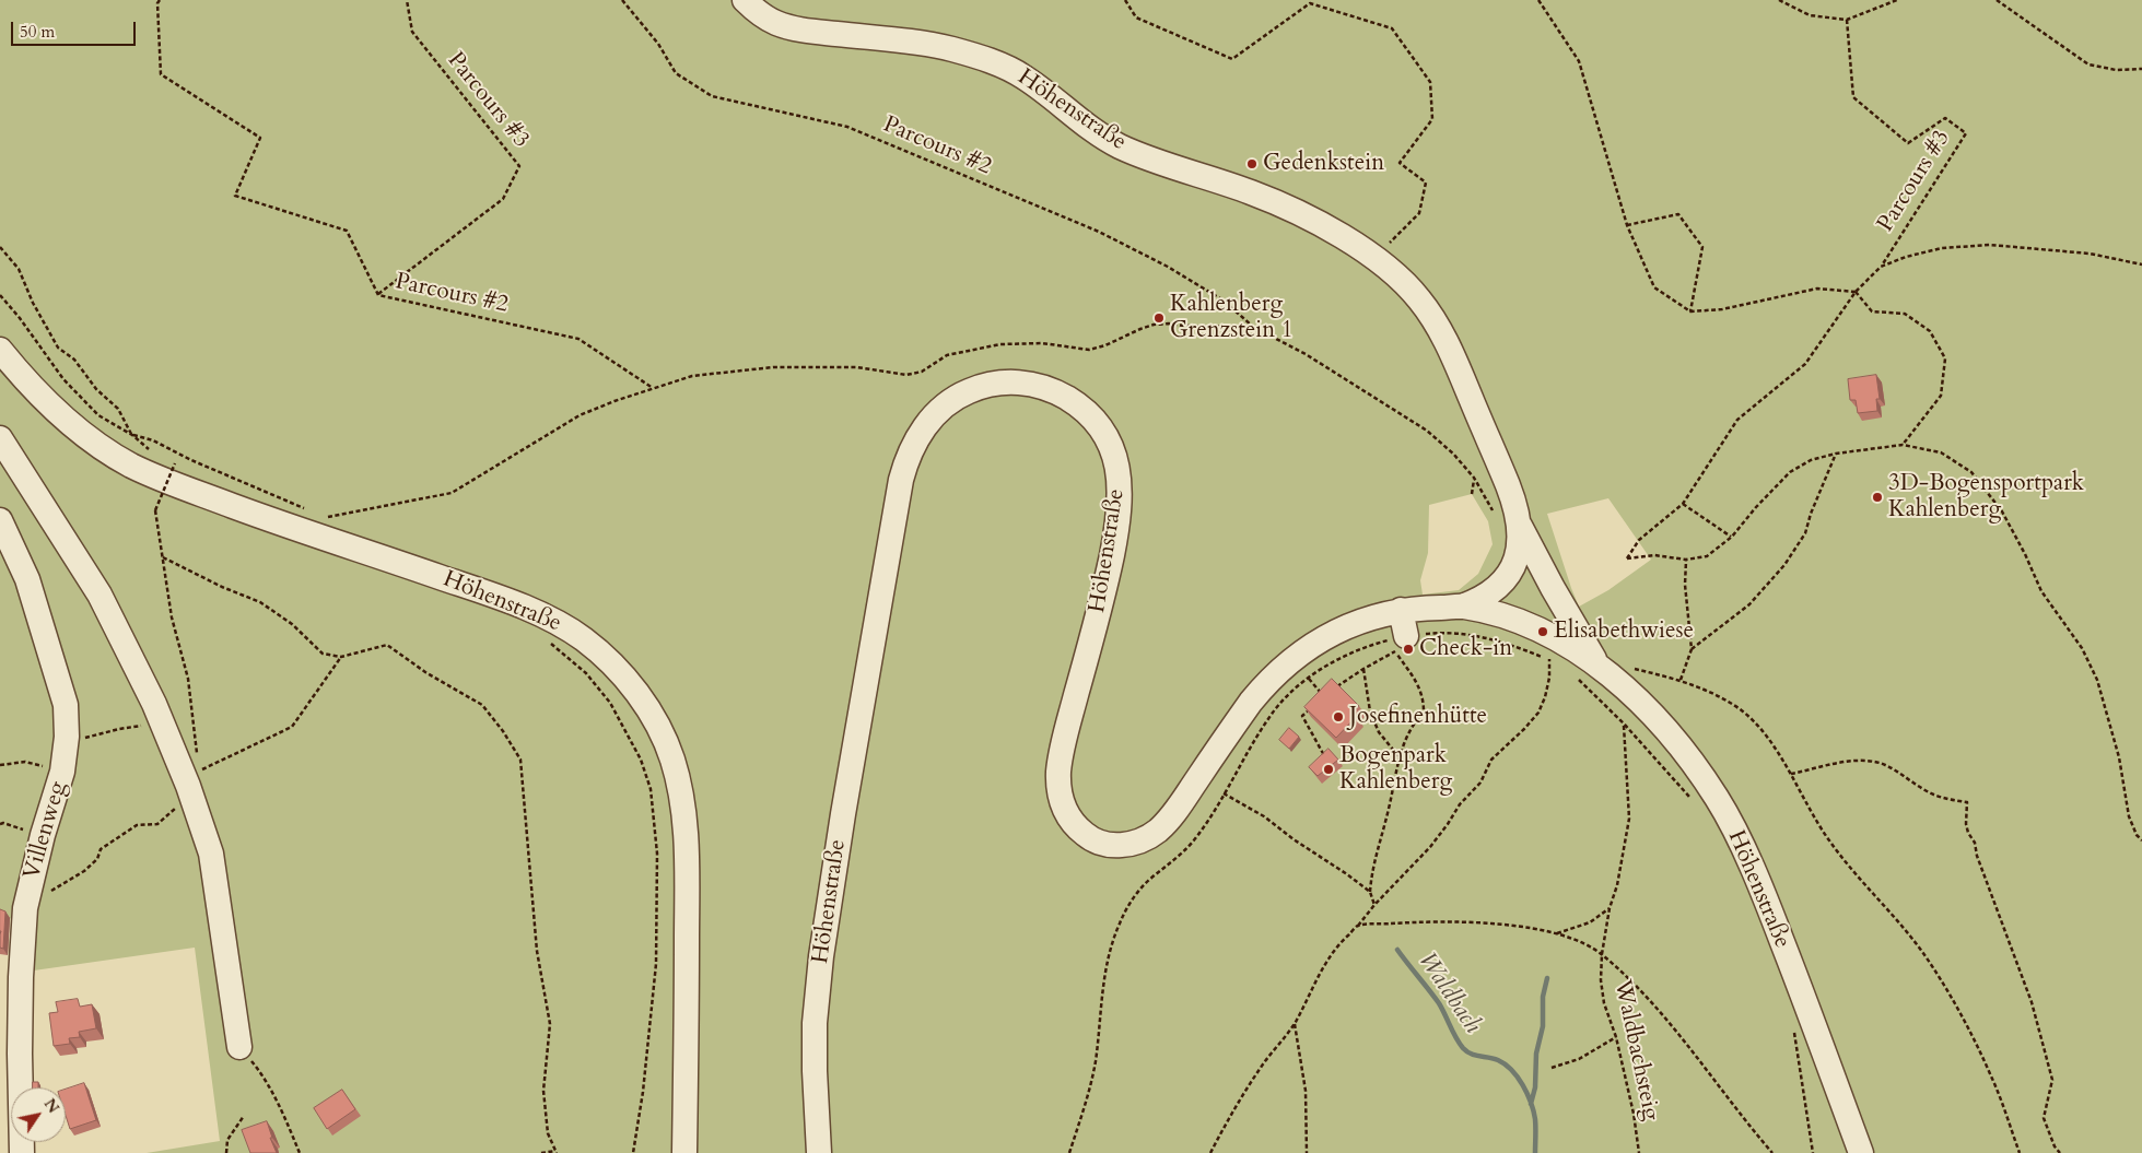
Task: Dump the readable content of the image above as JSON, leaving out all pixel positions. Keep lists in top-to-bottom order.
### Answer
{
  "streets": {
    "street": ["Höhenstraße", "Villenweg"],
    "path": ["Parcours #3", "Parcours #2", "Waldbachsteig"]
  },
  "crossings": [
    ["Parcours #3", "Parcours #2"]
  ],
  "water": ["Waldbach"],
  "places": [
    "Gedenkstein",
    "Kahlenberg Grenzstein 1",
    "3D-Bogensportpark Kahlenberg",
    "Elisabethwiese",
    "Check-in",
    "Josefinenhütte",
    "Bogenpark Kahlenberg"
  ],
  "scale_bar": "50 m",
  "north": "top right"
}
